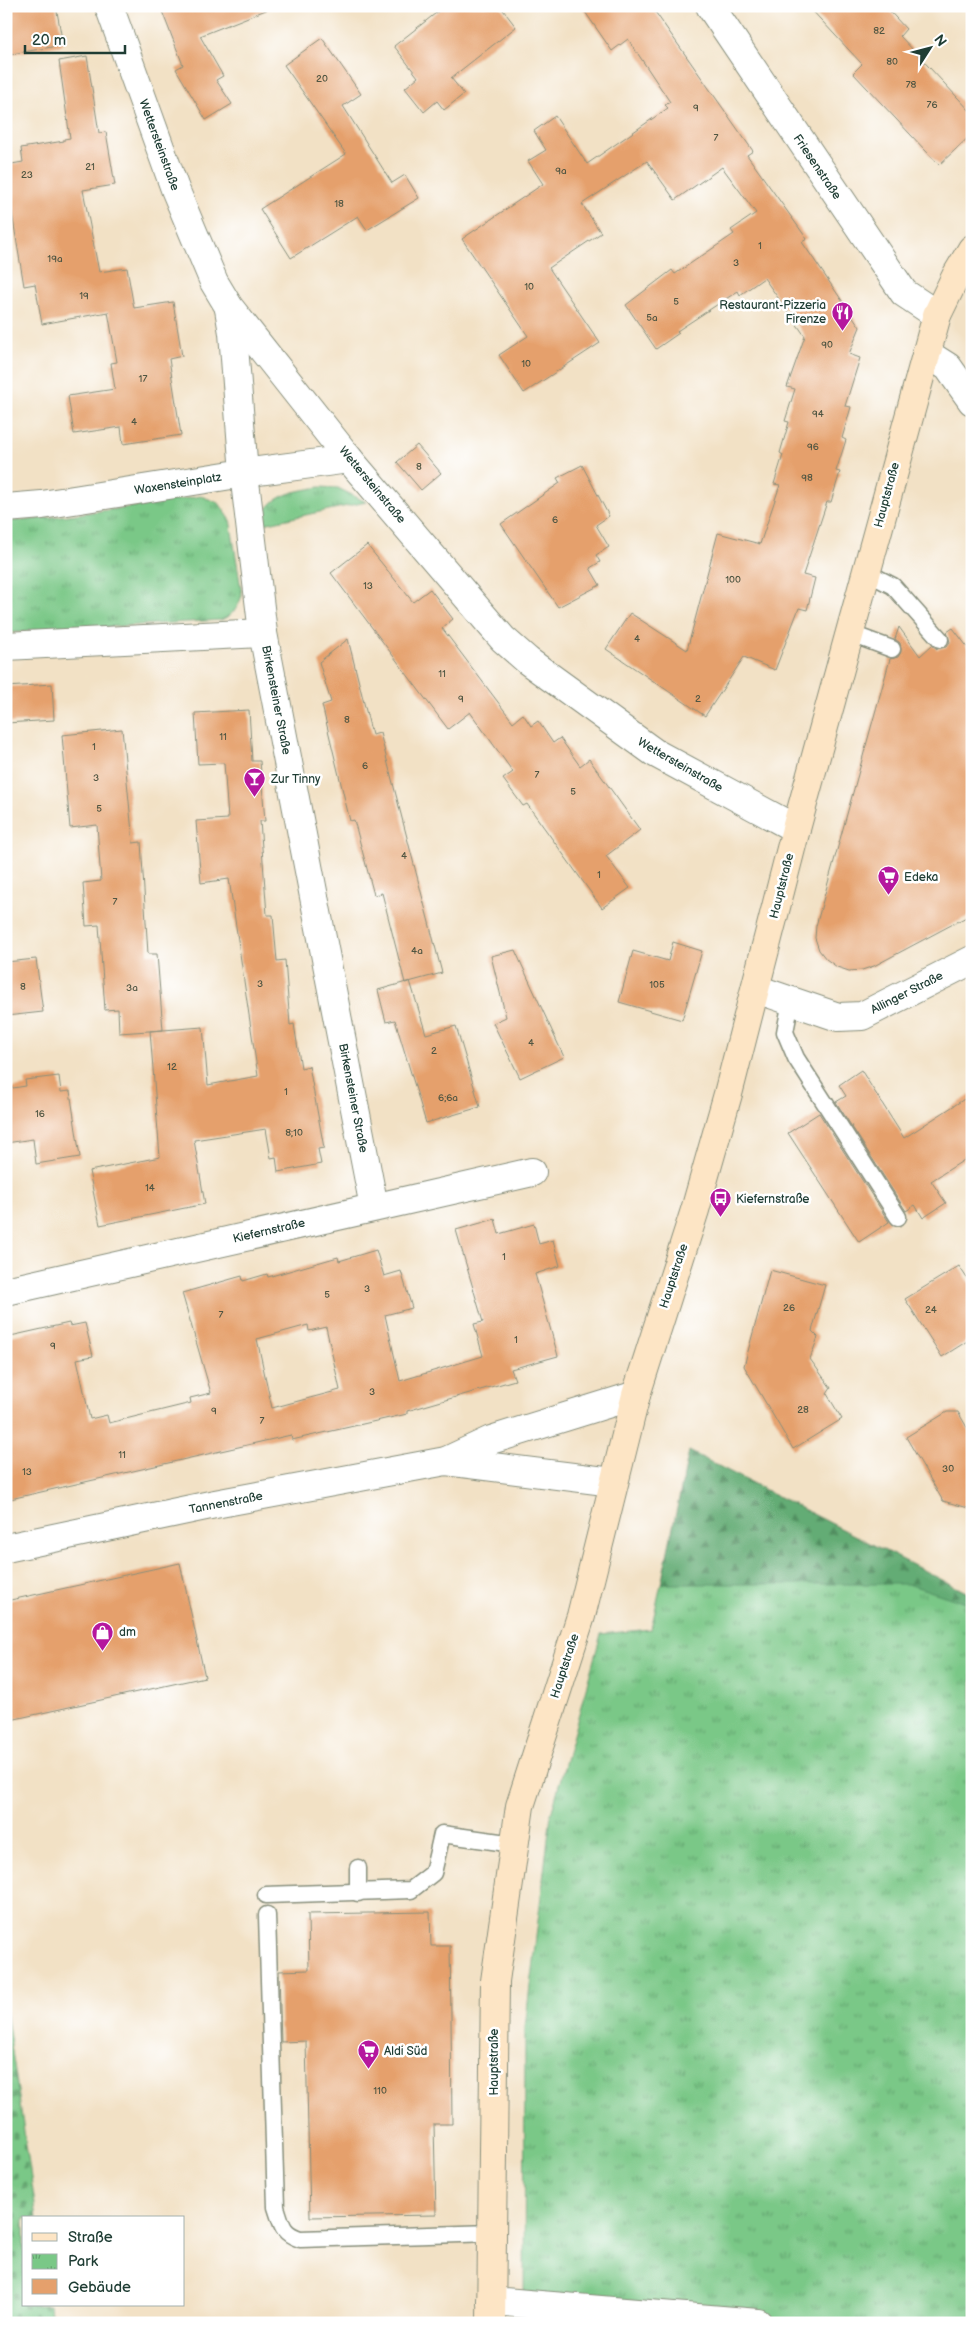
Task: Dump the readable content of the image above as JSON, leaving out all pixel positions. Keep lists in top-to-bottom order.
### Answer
{
  "streets": {
    "main road": ["Hauptstraße"],
    "street": [
      "Wettersteinstraße",
      "Friesenstraße",
      "Waxensteinplatz",
      "Birkensteiner Straße",
      "Allinger Straße",
      "Kiefernstraße",
      "Tannenstraße"
    ]
  },
  "crossings": [
    ["Wettersteinstraße", "Waxensteinplatz"],
    ["Wettersteinstraße", "Hauptstraße"],
    ["Wettersteinstraße", "Birkensteiner Straße"],
    ["Friesenstraße", "Hauptstraße"],
    ["Waxensteinplatz", "Birkensteiner Straße"],
    ["Hauptstraße", "Allinger Straße"],
    ["Hauptstraße", "Tannenstraße"],
    ["Birkensteiner Straße", "Kiefernstraße"]
  ],
  "places": {
    "restaurant": ["Restaurant-Pizzeria Firenze"],
    "bar": ["Zur Tinny"],
    "supermarket": ["Edeka", "Aldi Süd"],
    "bus stop": ["Kiefernstraße"],
    "shop": ["dm"]
  },
  "house_numbers": [
    "82",
    "80",
    "20",
    "78",
    "76",
    "9",
    "7",
    "21",
    "9a",
    "23",
    "18",
    "1",
    "19a",
    "3",
    "10",
    "19",
    "5",
    "5a",
    "90",
    "10",
    "17",
    "94",
    "4",
    "96",
    "8",
    "98",
    "6",
    "100",
    "13",
    "4",
    "11",
    "9",
    "2",
    "8",
    "11",
    "1",
    "6",
    "7",
    "3",
    "5",
    "5",
    "4",
    "1",
    "7",
    "4a",
    "3",
    "105",
    "8",
    "3a",
    "4",
    "2",
    "12",
    "1",
    "6;6a",
    "16",
    "8;10",
    "14",
    "1",
    "3",
    "5",
    "26",
    "24",
    "7",
    "1",
    "9",
    "3",
    "28",
    "9",
    "7",
    "11",
    "30",
    "13",
    "110"
  ],
  "legend": ["Straße", "Park", "Gebäude"],
  "scale_bar": "20 m",
  "north": "top right"
}
